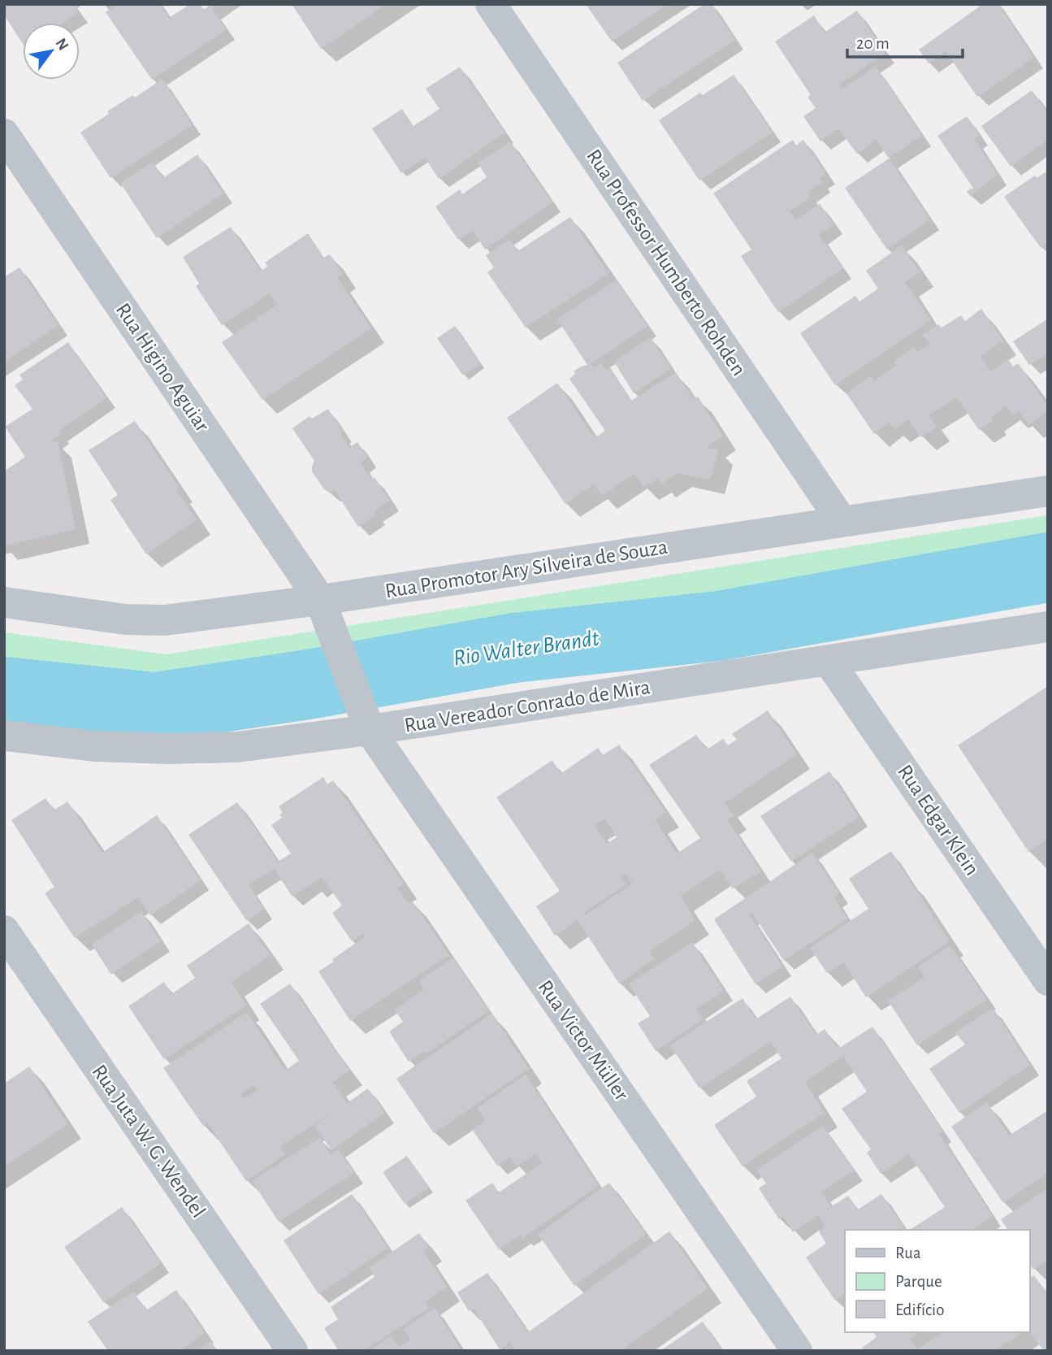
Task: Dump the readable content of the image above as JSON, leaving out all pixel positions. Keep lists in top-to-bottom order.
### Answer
{
  "streets": {
    "street": [
      "Rua Professor Humberto Rohden",
      "Rua Higino Aguiar",
      "Rua Promotor Ary Silveira de Souza",
      "Rua Vereador Conrado de Mira",
      "Rua Edgar Klein",
      "Rua Victor Müller",
      "Rua Juta W. G .Wendel"
    ]
  },
  "crossings": [
    ["Rua Professor Humberto Rohden", "Rua Promotor Ary Silveira de Souza"],
    ["Rua Higino Aguiar", "Rua Promotor Ary Silveira de Souza"],
    ["Rua Higino Aguiar", "Rua Vereador Conrado de Mira"],
    ["Rua Higino Aguiar", "Rua Victor Müller"],
    ["Rua Vereador Conrado de Mira", "Rua Edgar Klein"],
    ["Rua Vereador Conrado de Mira", "Rua Victor Müller"]
  ],
  "water": ["Rio Walter Brandt"],
  "legend": ["Rua", "Parque", "Edifício"],
  "scale_bar": "20 m",
  "north": "top right"
}
